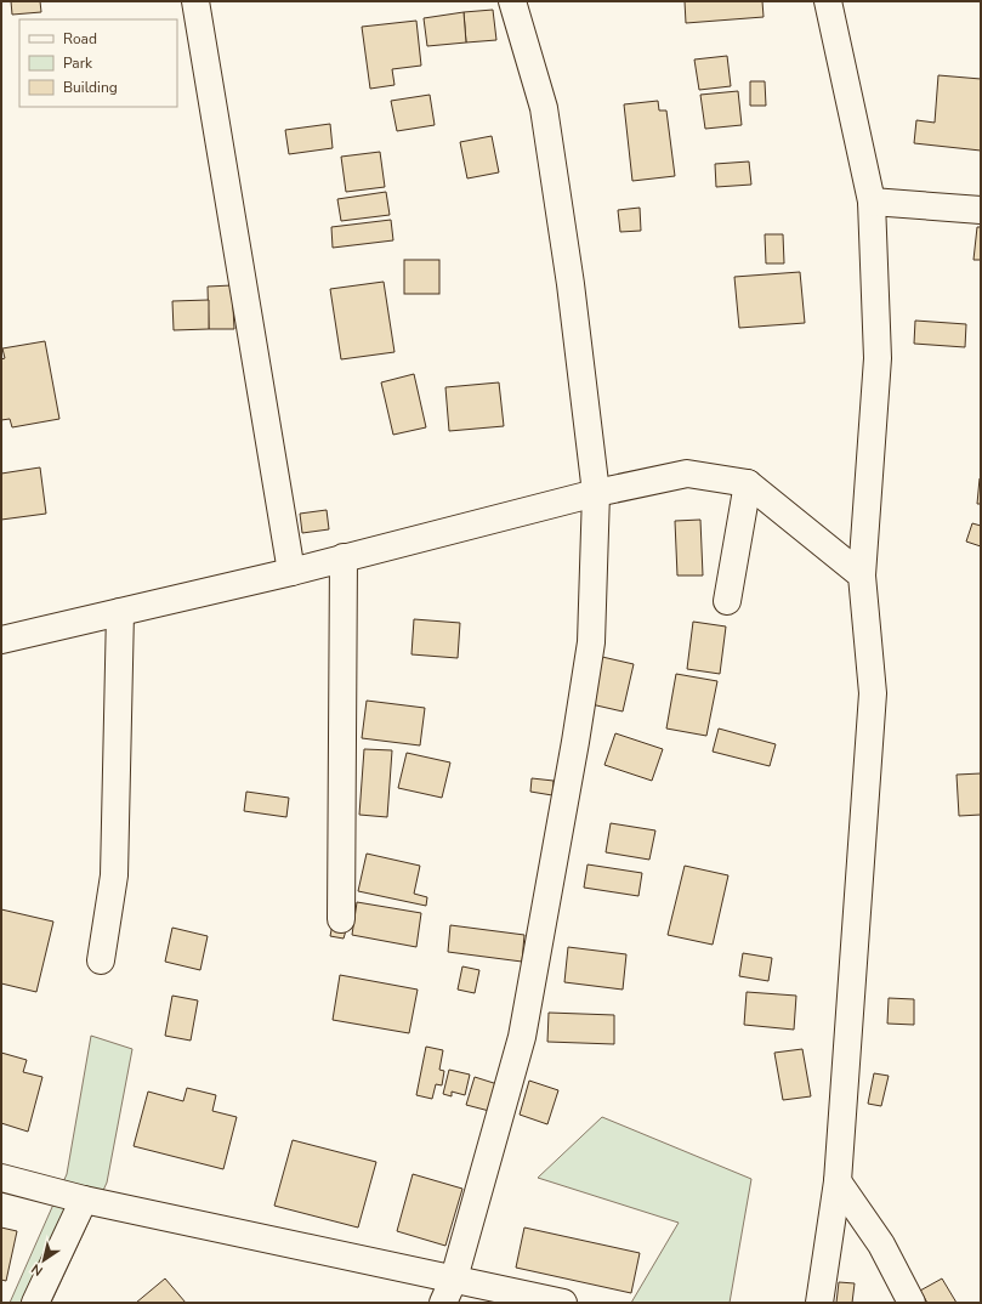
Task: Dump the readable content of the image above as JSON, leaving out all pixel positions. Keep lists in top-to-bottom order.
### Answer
{
  "legend": ["Road", "Park", "Building"],
  "north": "bottom left"
}
